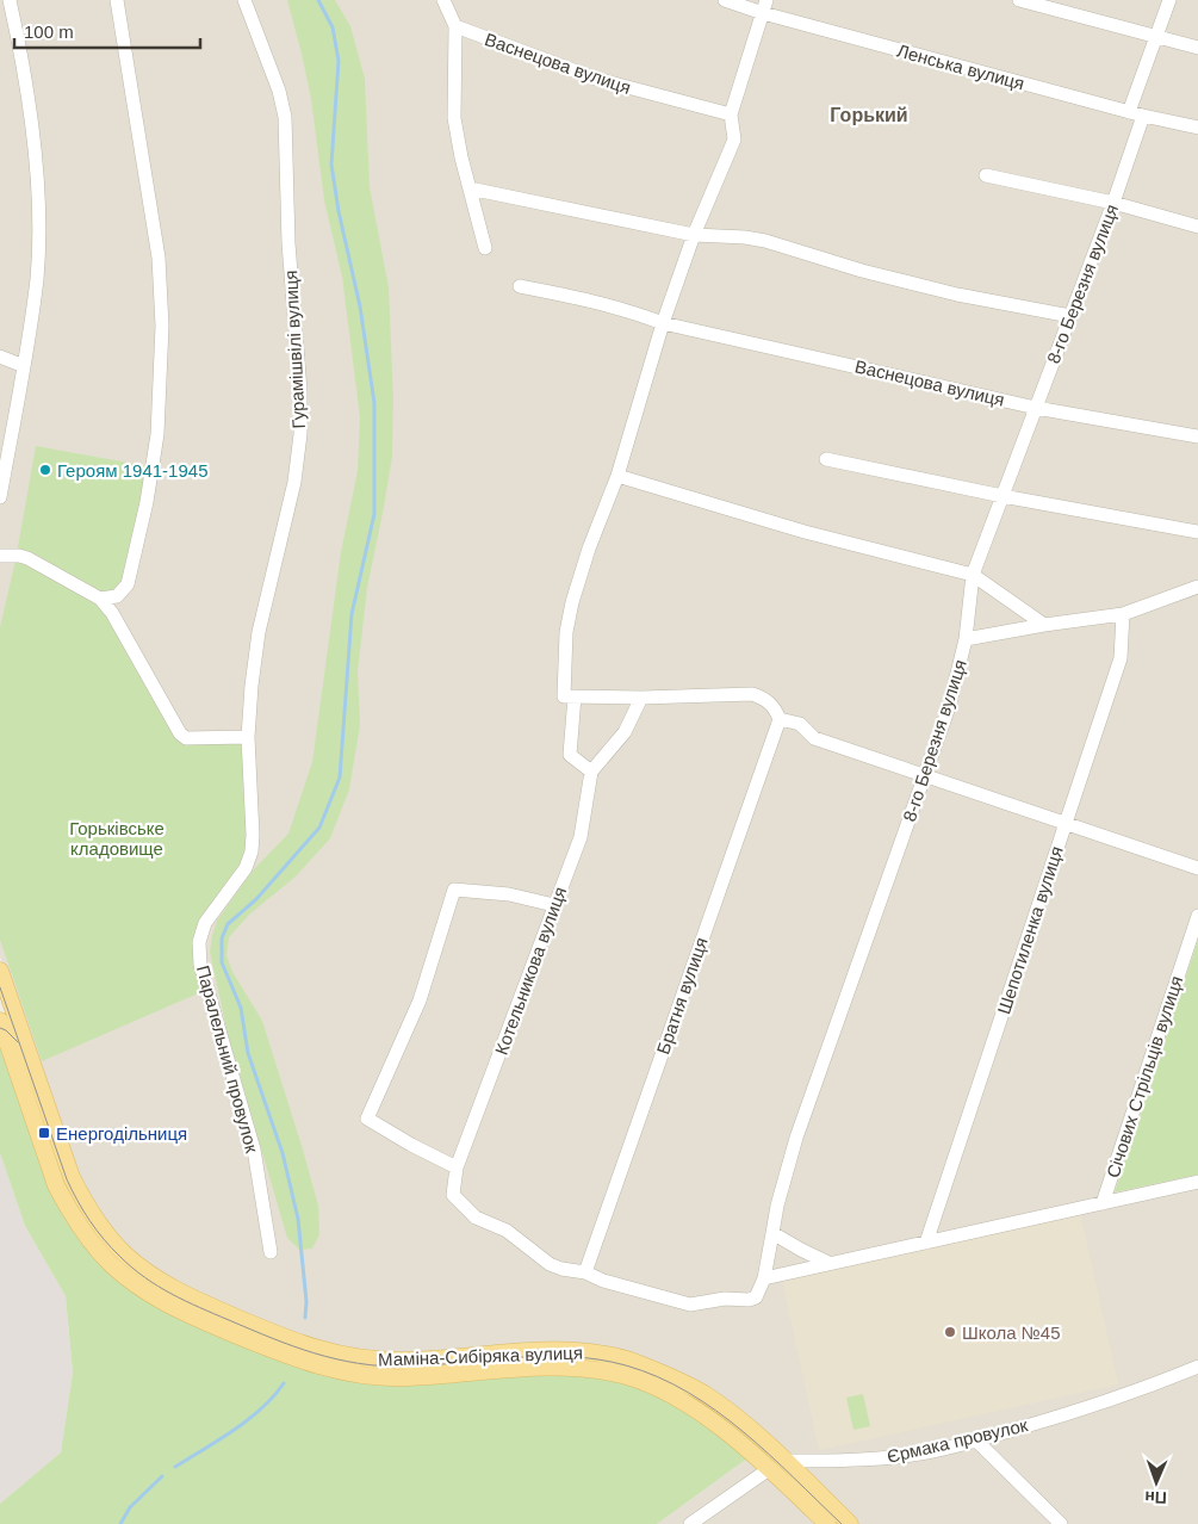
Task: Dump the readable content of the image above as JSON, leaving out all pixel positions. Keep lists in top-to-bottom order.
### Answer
{
  "streets": {
    "main road": ["Маміна-Сибіряка вулиця", "Єрмака провулок"],
    "street": [
      "Васнецова вулиця",
      "Ленська вулиця",
      "8-го Березня вулиця",
      "Гурамішвілі вулиця",
      "Шепотиленка вулиця",
      "Котельникова вулиця",
      "Братня вулиця",
      "Паралельний провулок",
      "Січових Стрільців вулиця"
    ]
  },
  "crossings": [
    ["Васнецова вулиця", "8-го Березня вулиця"],
    ["Ленська вулиця", "8-го Березня вулиця"],
    ["Гурамішвілі вулиця", "Паралельний провулок"],
    ["Котельникова вулиця", "Братня вулиця"],
    ["Маміна-Сибіряка вулиця", "Єрмака провулок"]
  ],
  "districts": ["Горький"],
  "parks": ["Горьківське кладовище"],
  "places": {
    "other": ["Героям 1941-1945", "Школа №45"],
    "transit": ["Енергодільниця"]
  },
  "scale_bar": "100 m",
  "north": "bottom"
}
